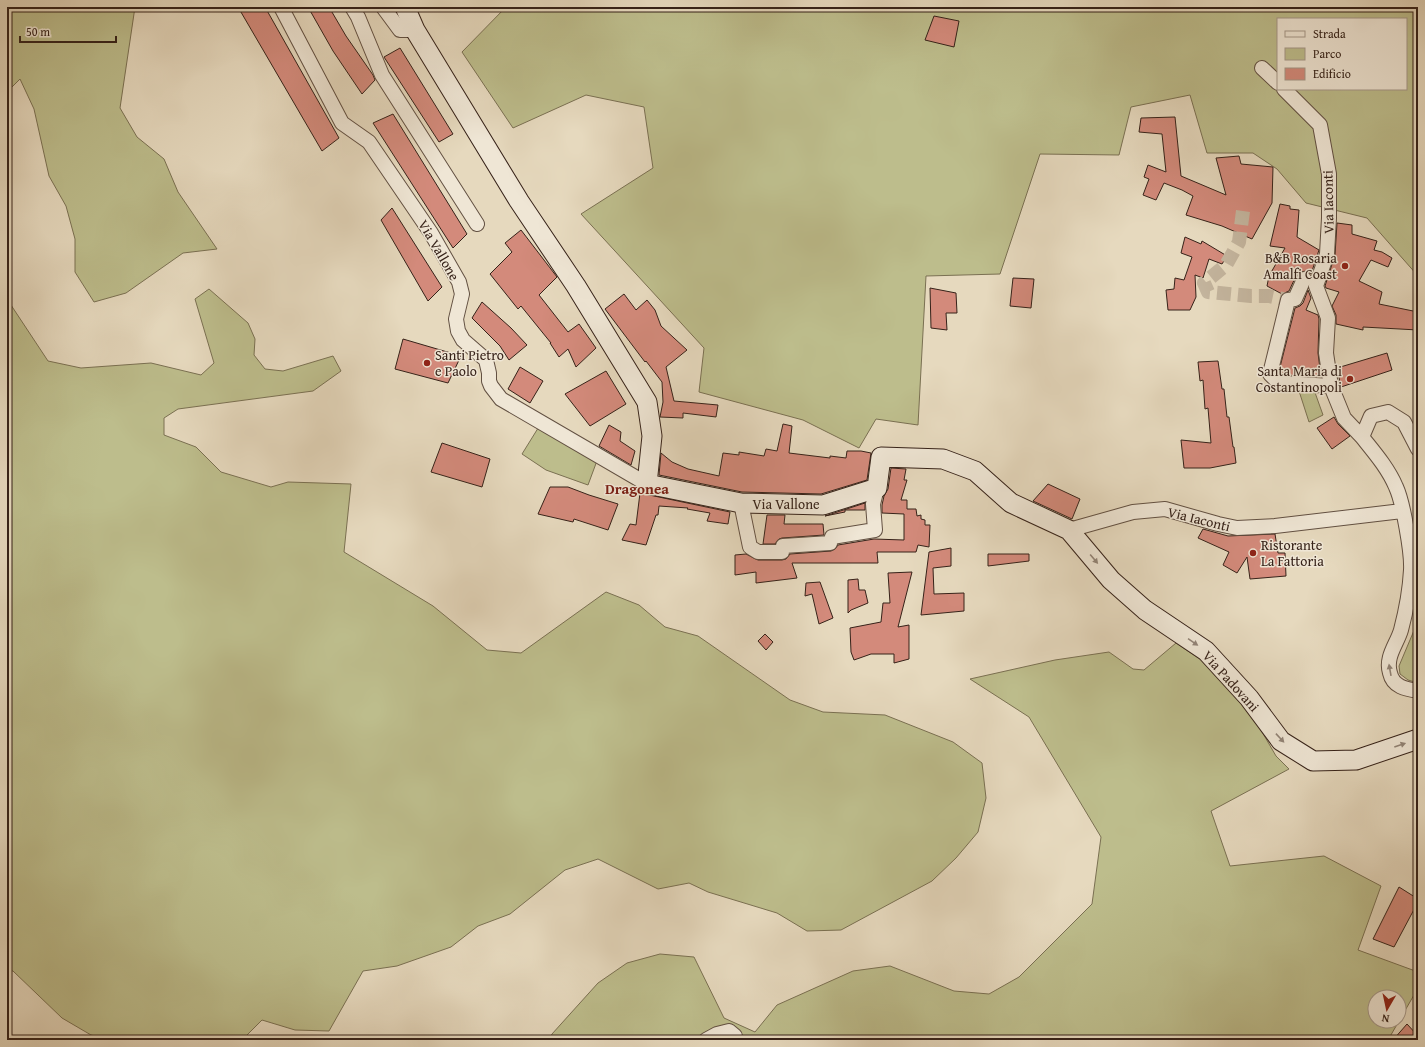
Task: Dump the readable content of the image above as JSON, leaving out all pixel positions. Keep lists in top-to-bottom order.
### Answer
{
  "streets": {
    "street": ["Via Iaconti", "Via Vallone", "Via Padovani"]
  },
  "crossings": [
    ["Via Iaconti", "Via Vallone"],
    ["Via Iaconti", "Via Padovani"],
    ["Via Vallone", "Via Padovani"]
  ],
  "one_way": ["Via Padovani"],
  "districts": ["Dragonea"],
  "places": [
    "B&B Rosaria Amalfi Coast",
    "Santi Pietro e Paolo",
    "Santa Maria di Costantinopoli",
    "Ristorante La Fattoria"
  ],
  "legend": ["Strada", "Parco", "Edificio"],
  "scale_bar": "50 m",
  "north": "bottom"
}
